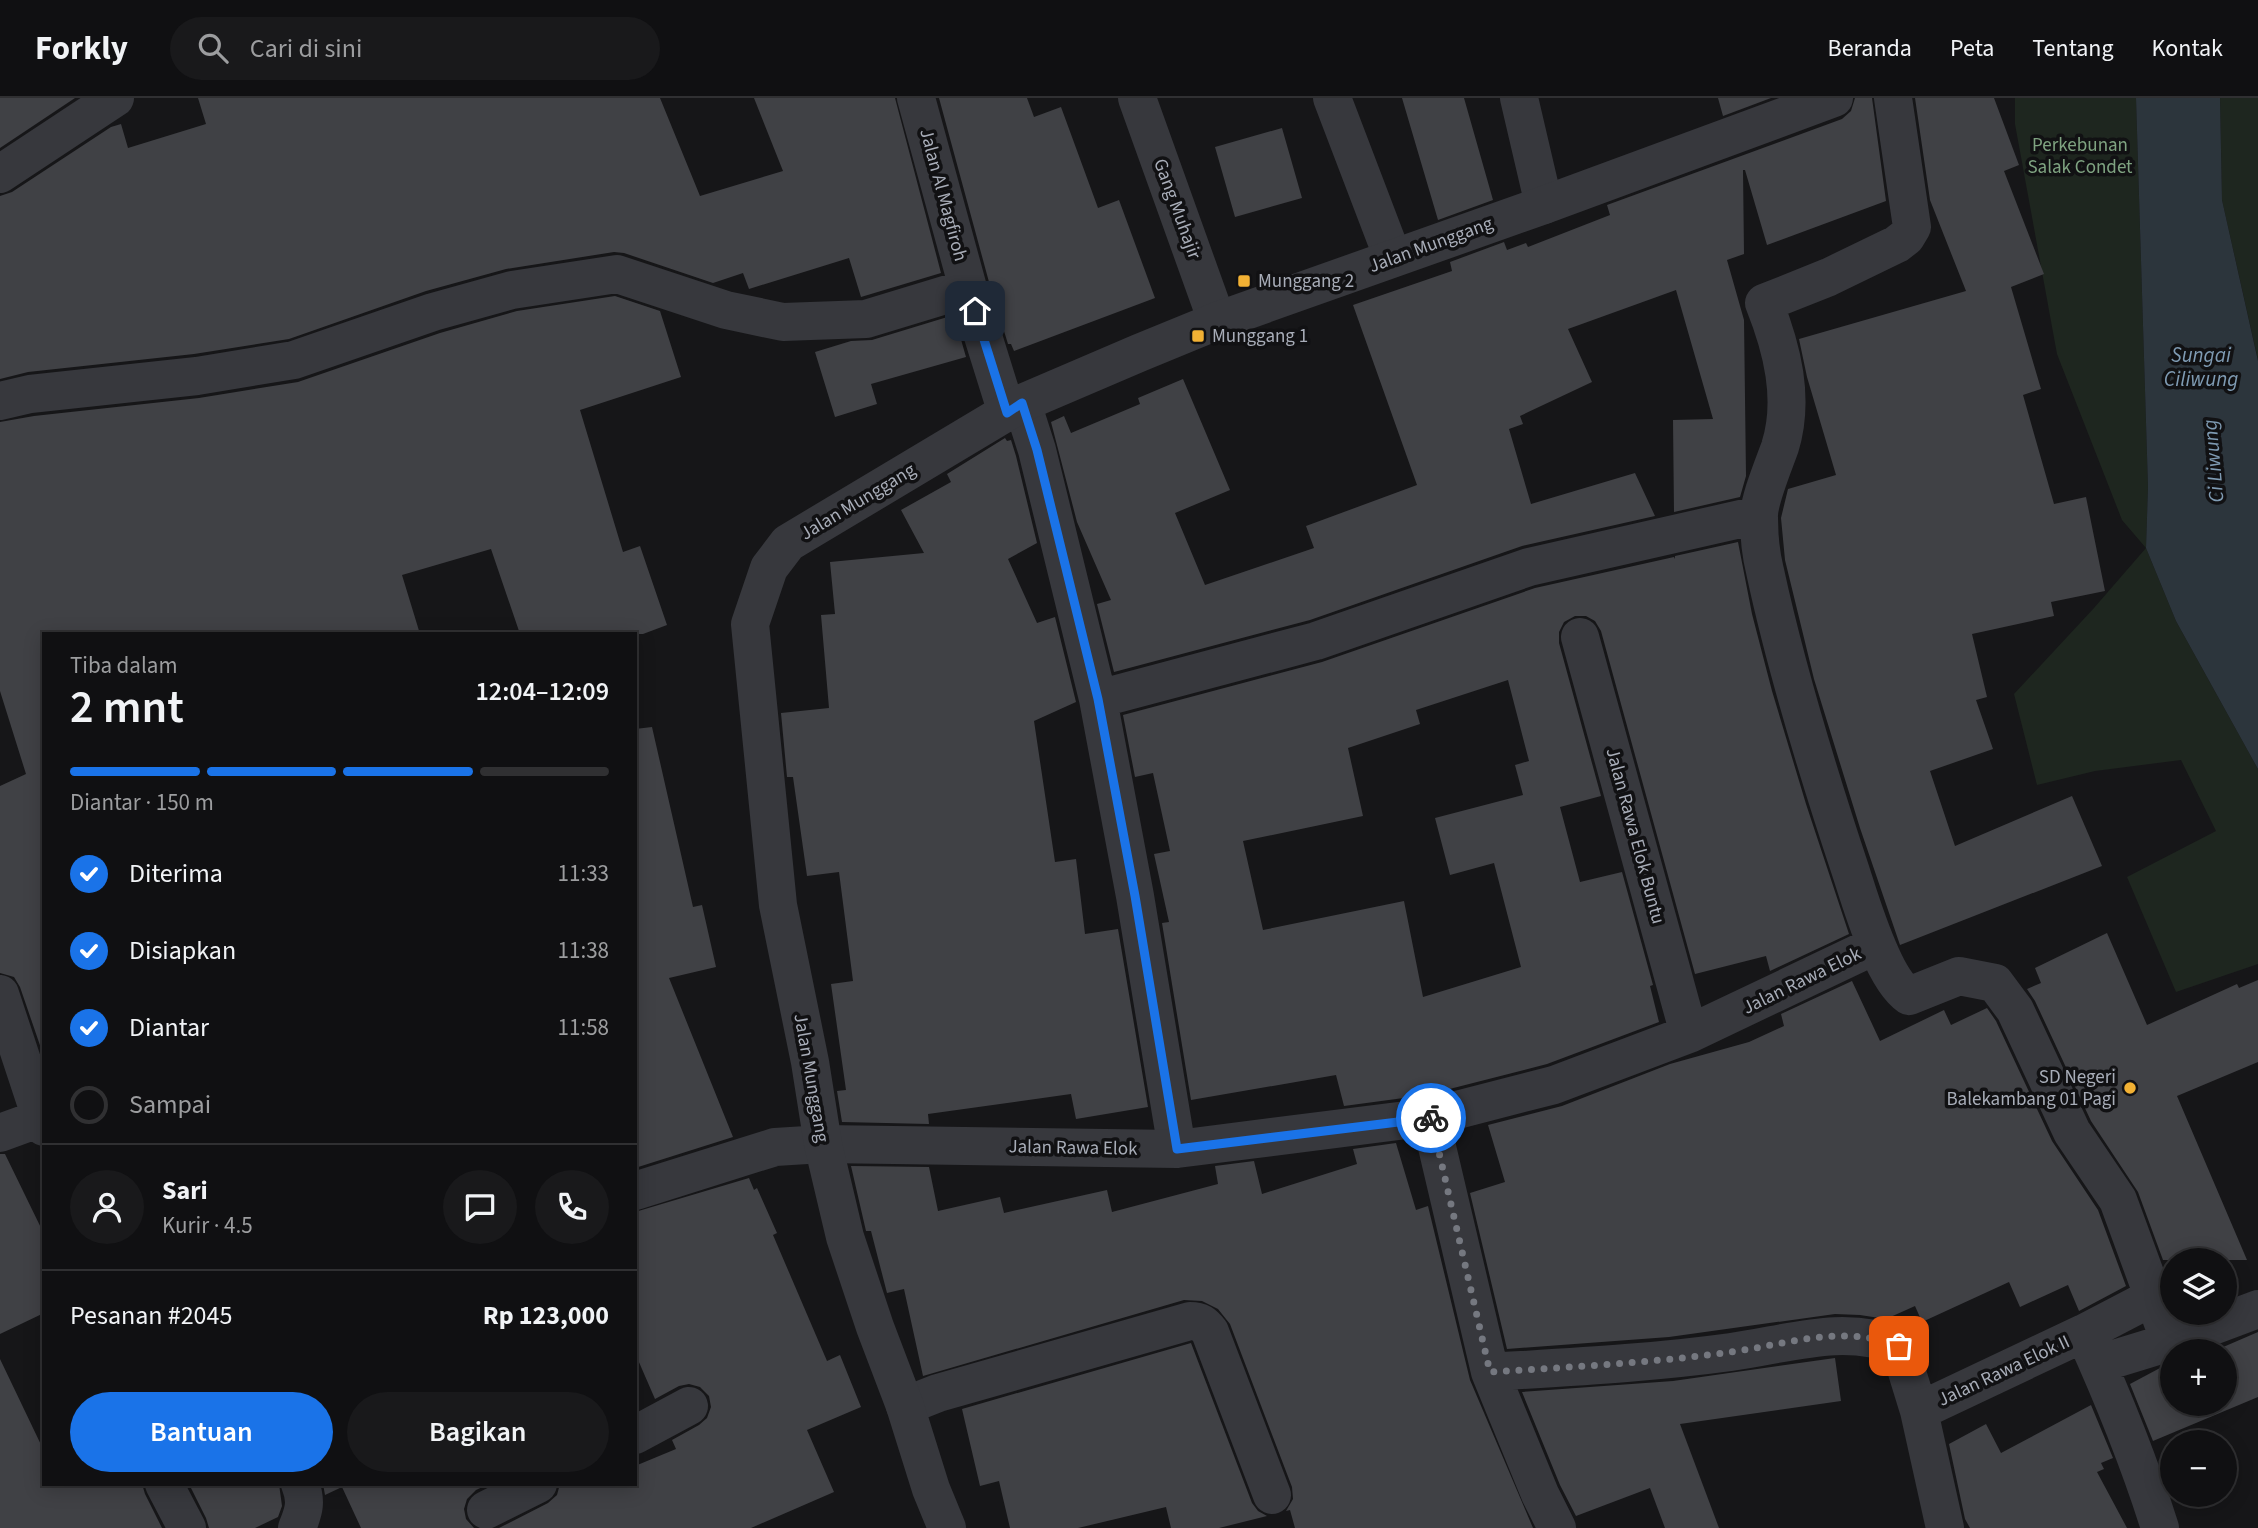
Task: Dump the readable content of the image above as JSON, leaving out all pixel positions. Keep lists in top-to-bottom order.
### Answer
{
  "streets": {
    "street": [
      "Jalan Al Magfiroh",
      "Gang Muhajir",
      "Jalan Munggang",
      "Jalan Rawa Elok Buntu",
      "Jalan Rawa Elok",
      "Jalan Rawa Elok II"
    ]
  },
  "crossings": [
    ["Jalan Al Magfiroh", "Jalan Munggang"],
    ["Jalan Al Magfiroh", "Jalan Rawa Elok"],
    ["Gang Muhajir", "Jalan Munggang"],
    ["Jalan Munggang", "Jalan Rawa Elok"],
    ["Jalan Rawa Elok Buntu", "Jalan Rawa Elok"]
  ],
  "water": ["Sungai Ciliwung", "Ci Liwung"],
  "parks": ["Perkebunan Salak Condet"],
  "places": {
    "transit": ["Munggang 2", "Munggang 1"],
    "other": ["SD Negeri Balekambang 01 Pagi"]
  },
  "page": {
    "header": "Forkly",
    "search": "Cari di sini",
    "nav": [
      "Beranda",
      "Peta",
      "Tentang",
      "Kontak"
    ],
    "heading": ["2 mnt", "Tiba dalam", "12:04–12:09"],
    "panel": [
      "Sari",
      "Kurir · 4.5",
      "Pesanan #2045",
      "Rp 123,000"
    ],
    "bar": "Diantar · 150 m",
    "list": [
      ["Diterima", "11:33"],
      ["Disiapkan", "11:38"],
      ["Diantar", "11:58"],
      "Sampai"
    ],
    "map_buttons": ["+", "−"],
    "buttons": ["Bantuan", "Bagikan"]
  }
}
